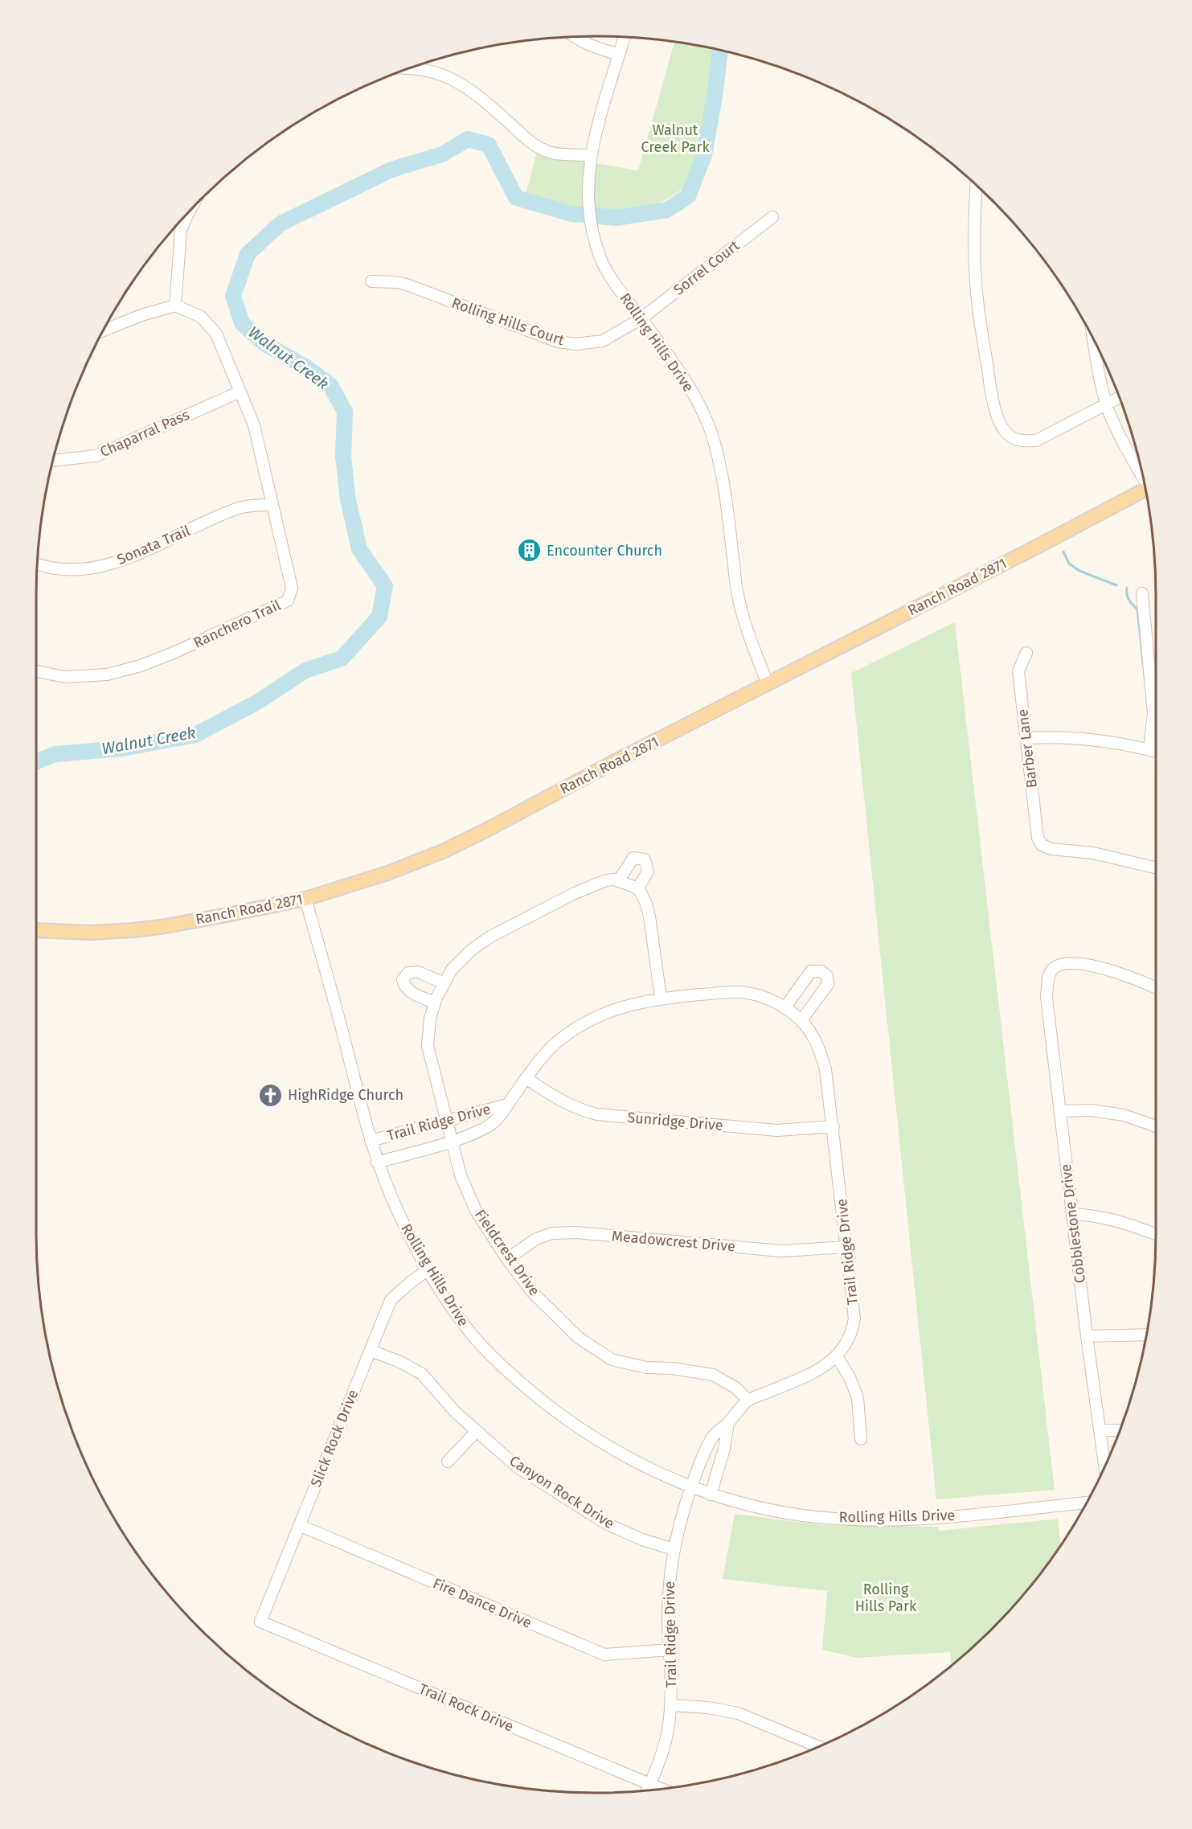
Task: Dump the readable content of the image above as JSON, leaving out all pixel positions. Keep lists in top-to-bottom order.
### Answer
{
  "streets": {
    "main road": ["Ranch Road 2871"],
    "street": [
      "Sorrel Court",
      "Rolling Hills Court",
      "Rolling Hills Drive",
      "Chaparral Pass",
      "Sonata Trail",
      "Ranchero Trail",
      "Barber Lane",
      "Sunridge Drive",
      "Trail Ridge Drive",
      "Cobblestone Drive",
      "Meadowcrest Drive",
      "Fieldcrest Drive",
      "Slick Rock Drive",
      "Canyon Rock Drive",
      "Fire Dance Drive",
      "Trail Rock Drive"
    ]
  },
  "crossings": [
    ["Sorrel Court", "Rolling Hills Court"],
    ["Sorrel Court", "Rolling Hills Drive"],
    ["Rolling Hills Court", "Rolling Hills Drive"],
    ["Rolling Hills Drive", "Ranch Road 2871"],
    ["Rolling Hills Drive", "Trail Ridge Drive"],
    ["Rolling Hills Drive", "Slick Rock Drive"],
    ["Chaparral Pass", "Ranchero Trail"],
    ["Sonata Trail", "Ranchero Trail"],
    ["Sunridge Drive", "Trail Ridge Drive"],
    ["Trail Ridge Drive", "Meadowcrest Drive"],
    ["Trail Ridge Drive", "Fieldcrest Drive"],
    ["Trail Ridge Drive", "Canyon Rock Drive"],
    ["Trail Ridge Drive", "Fire Dance Drive"],
    ["Trail Ridge Drive", "Trail Rock Drive"],
    ["Meadowcrest Drive", "Fieldcrest Drive"],
    ["Slick Rock Drive", "Canyon Rock Drive"],
    ["Slick Rock Drive", "Fire Dance Drive"],
    ["Slick Rock Drive", "Trail Rock Drive"]
  ],
  "water": ["Walnut Creek"],
  "parks": ["Walnut Creek Park", "Rolling Hills Park"],
  "places": {
    "building": ["Encounter Church"],
    "church": ["HighRidge Church"]
  }
}
